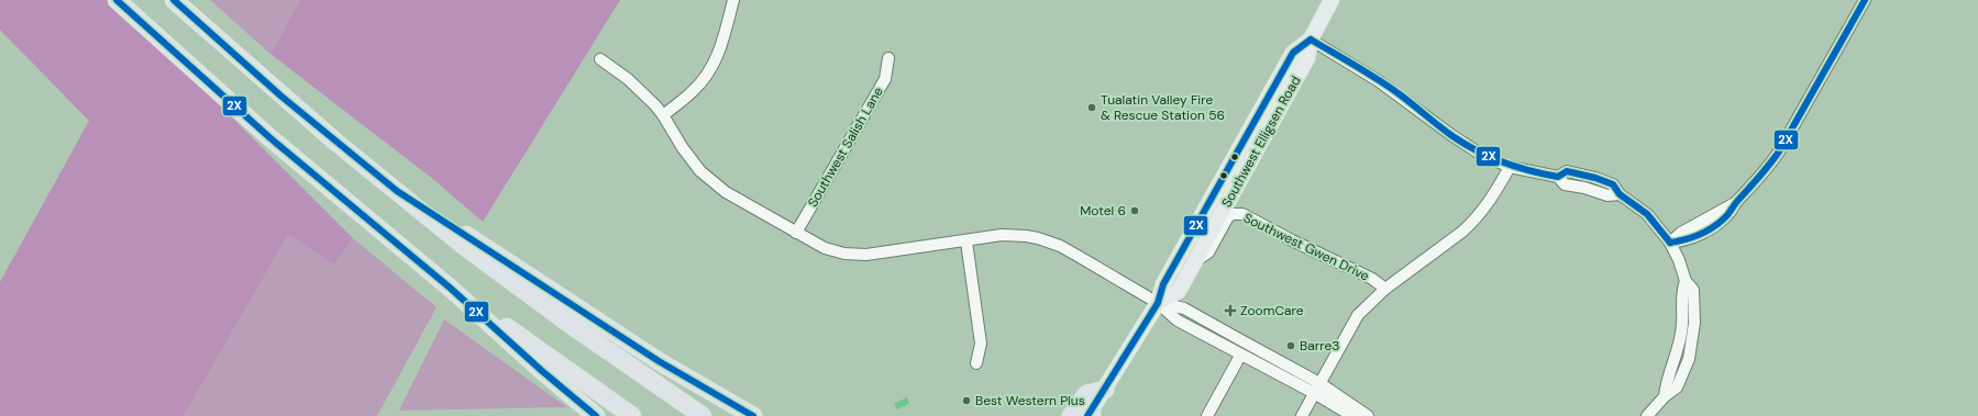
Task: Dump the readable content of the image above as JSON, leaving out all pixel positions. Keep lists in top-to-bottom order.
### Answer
{
  "streets": {
    "main road": ["Southwest Elligsen Road"],
    "street": ["Southwest Salish Lane", "Southwest Gwen Drive"]
  },
  "crossings": [
    ["Southwest Elligsen Road", "Southwest Gwen Drive"]
  ],
  "places": {
    "other": [
      "Tualatin Valley Fire & Rescue Station 56",
      "Motel 6",
      "Barre3",
      "Best Western Plus"
    ],
    "health": ["ZoomCare"]
  },
  "lines": ["transit line 2X"]
}
